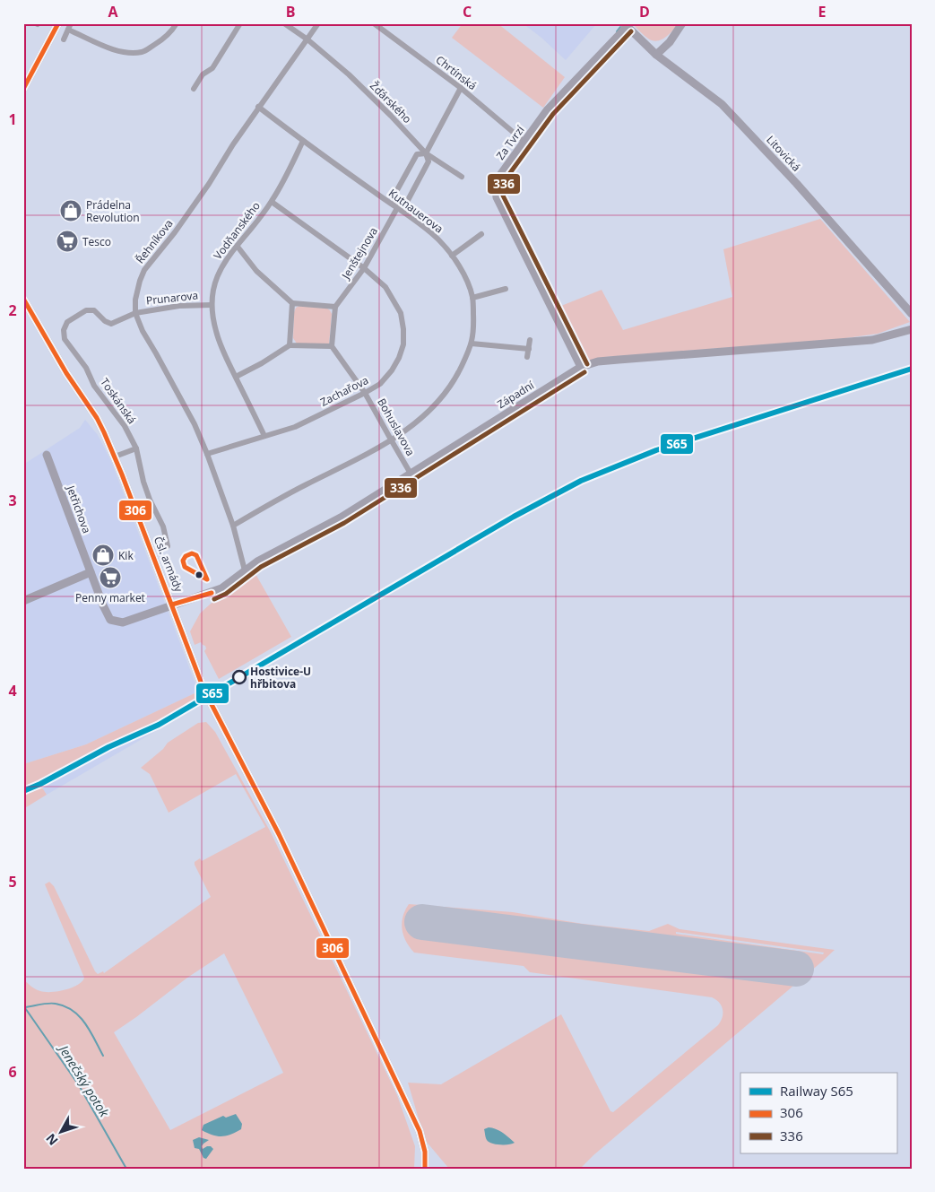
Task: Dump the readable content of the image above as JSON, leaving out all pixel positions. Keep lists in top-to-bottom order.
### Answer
{
  "streets": {
    "street": [
      "Chrtínská",
      "Žďárského",
      "Za Tvrzí",
      "Litovická",
      "Kutnauerova",
      "Vodňanského",
      "Řehníkova",
      "Jenštejnova",
      "Prunarova",
      "Zachařova",
      "Západní",
      "Toskánská",
      "Bohuslavova",
      "Jetřichova",
      "Čsl. armády"
    ]
  },
  "crossings": [
    ["Chrtínská", "Za Tvrzí"],
    ["Chrtínská", "Jenštejnova"],
    ["Žďárského", "Řehníkova"],
    ["Žďárského", "Jenštejnova"],
    ["Za Tvrzí", "Litovická"],
    ["Za Tvrzí", "Západní"],
    ["Kutnauerova", "Vodňanského"],
    ["Kutnauerova", "Řehníkova"],
    ["Kutnauerova", "Jenštejnova"],
    ["Kutnauerova", "Bohuslavova"],
    ["Vodňanského", "Prunarova"],
    ["Vodňanského", "Zachařova"],
    ["Řehníkova", "Prunarova"],
    ["Řehníkova", "Zachařova"],
    ["Řehníkova", "Západní"],
    ["Řehníkova", "Toskánská"],
    ["Jenštejnova", "Zachařova"],
    ["Prunarova", "Toskánská"],
    ["Zachařova", "Bohuslavova"],
    ["Západní", "Bohuslavova"],
    ["Západní", "Jetřichova"],
    ["Západní", "Čsl. armády"],
    ["Jetřichova", "Čsl. armády"]
  ],
  "water": ["Jenečský potok"],
  "places": {
    "shop": ["Prádelna Revolution", "Kik"],
    "supermarket": ["Tesco", "Penny market"],
    "other": ["Hostivice-U hřbitova"]
  },
  "lines": ["transit line 306", "transit line 336", "rail line S65"],
  "legend": ["Railway S65", "306", "336"],
  "north": "bottom left",
  "grid": {
    "columns": [
      "A",
      "B",
      "C",
      "D",
      "E"
    ],
    "rows": [
      "1",
      "2",
      "3",
      "4",
      "5",
      "6"
    ]
  }
}
